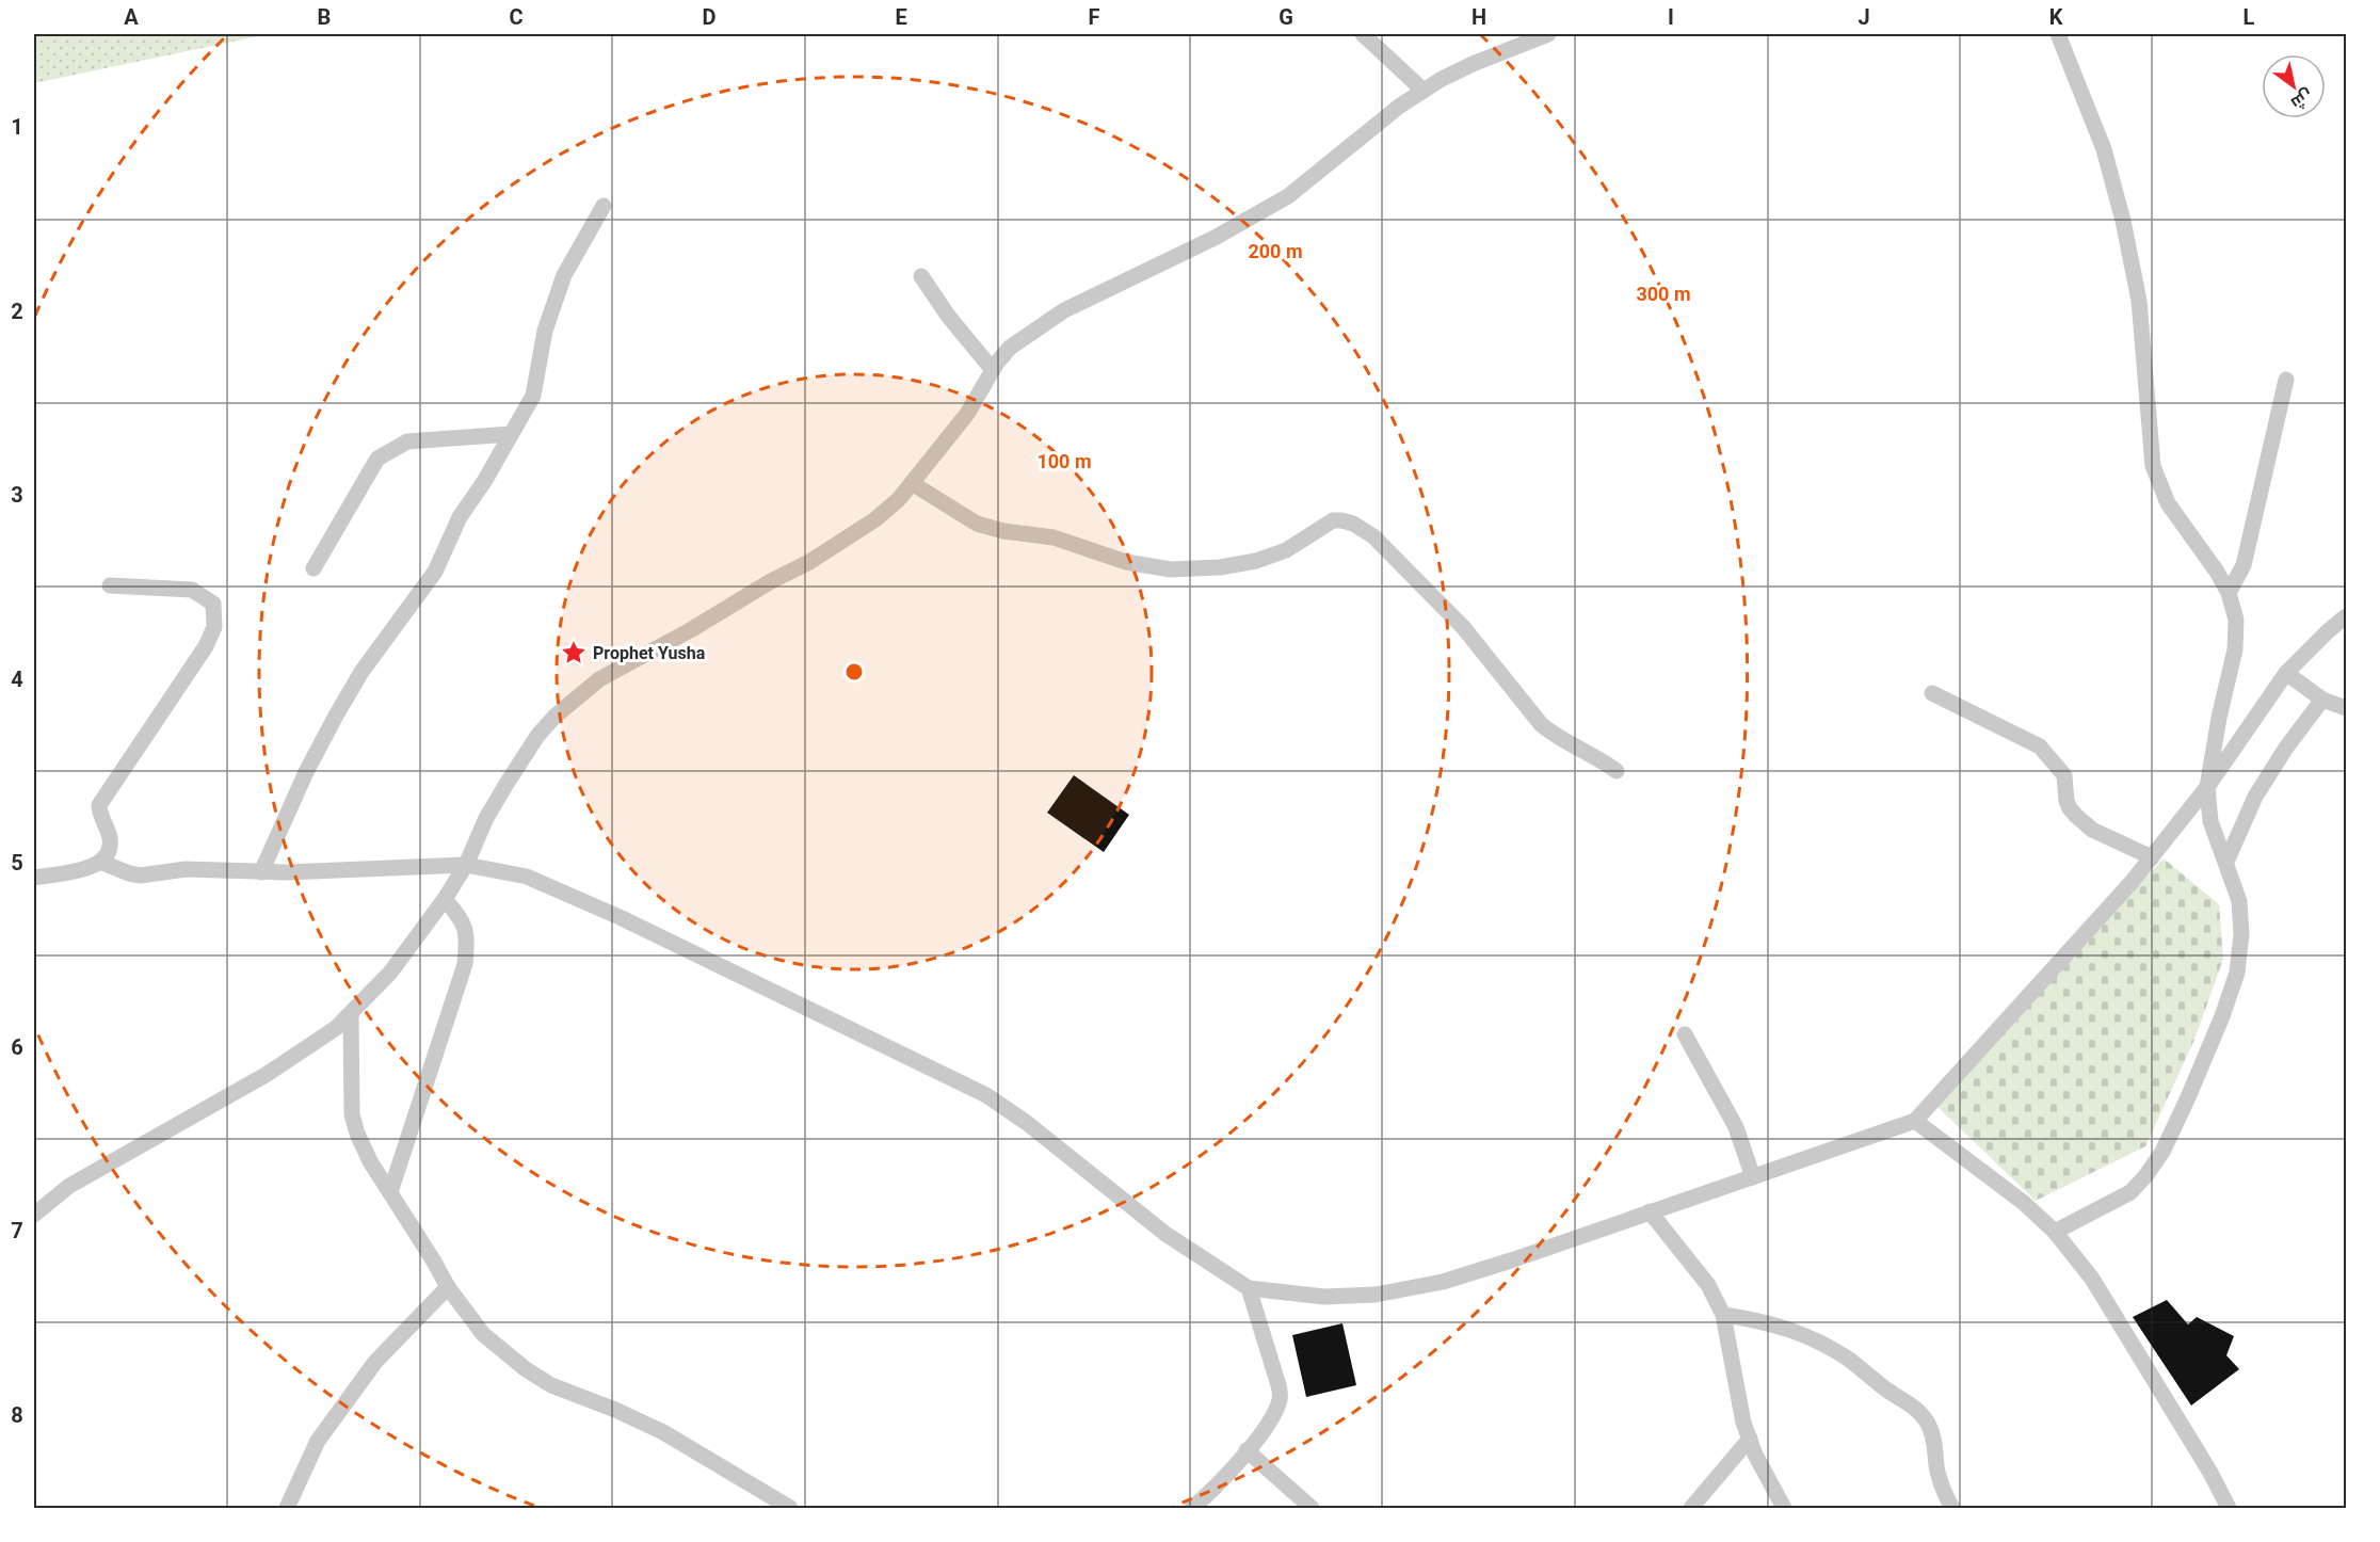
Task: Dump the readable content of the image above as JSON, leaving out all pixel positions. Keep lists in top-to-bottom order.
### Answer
{
  "places": {
    "place": ["Prophet Yusha"]
  },
  "north": "bottom right",
  "grid": {
    "columns": [
      "A",
      "B",
      "C",
      "D",
      "E",
      "F",
      "G",
      "H",
      "I",
      "J",
      "K",
      "L"
    ],
    "rows": [
      "1",
      "2",
      "3",
      "4",
      "5",
      "6",
      "7",
      "8"
    ]
  },
  "rings": ["200 m", "300 m", "100 m"]
}
